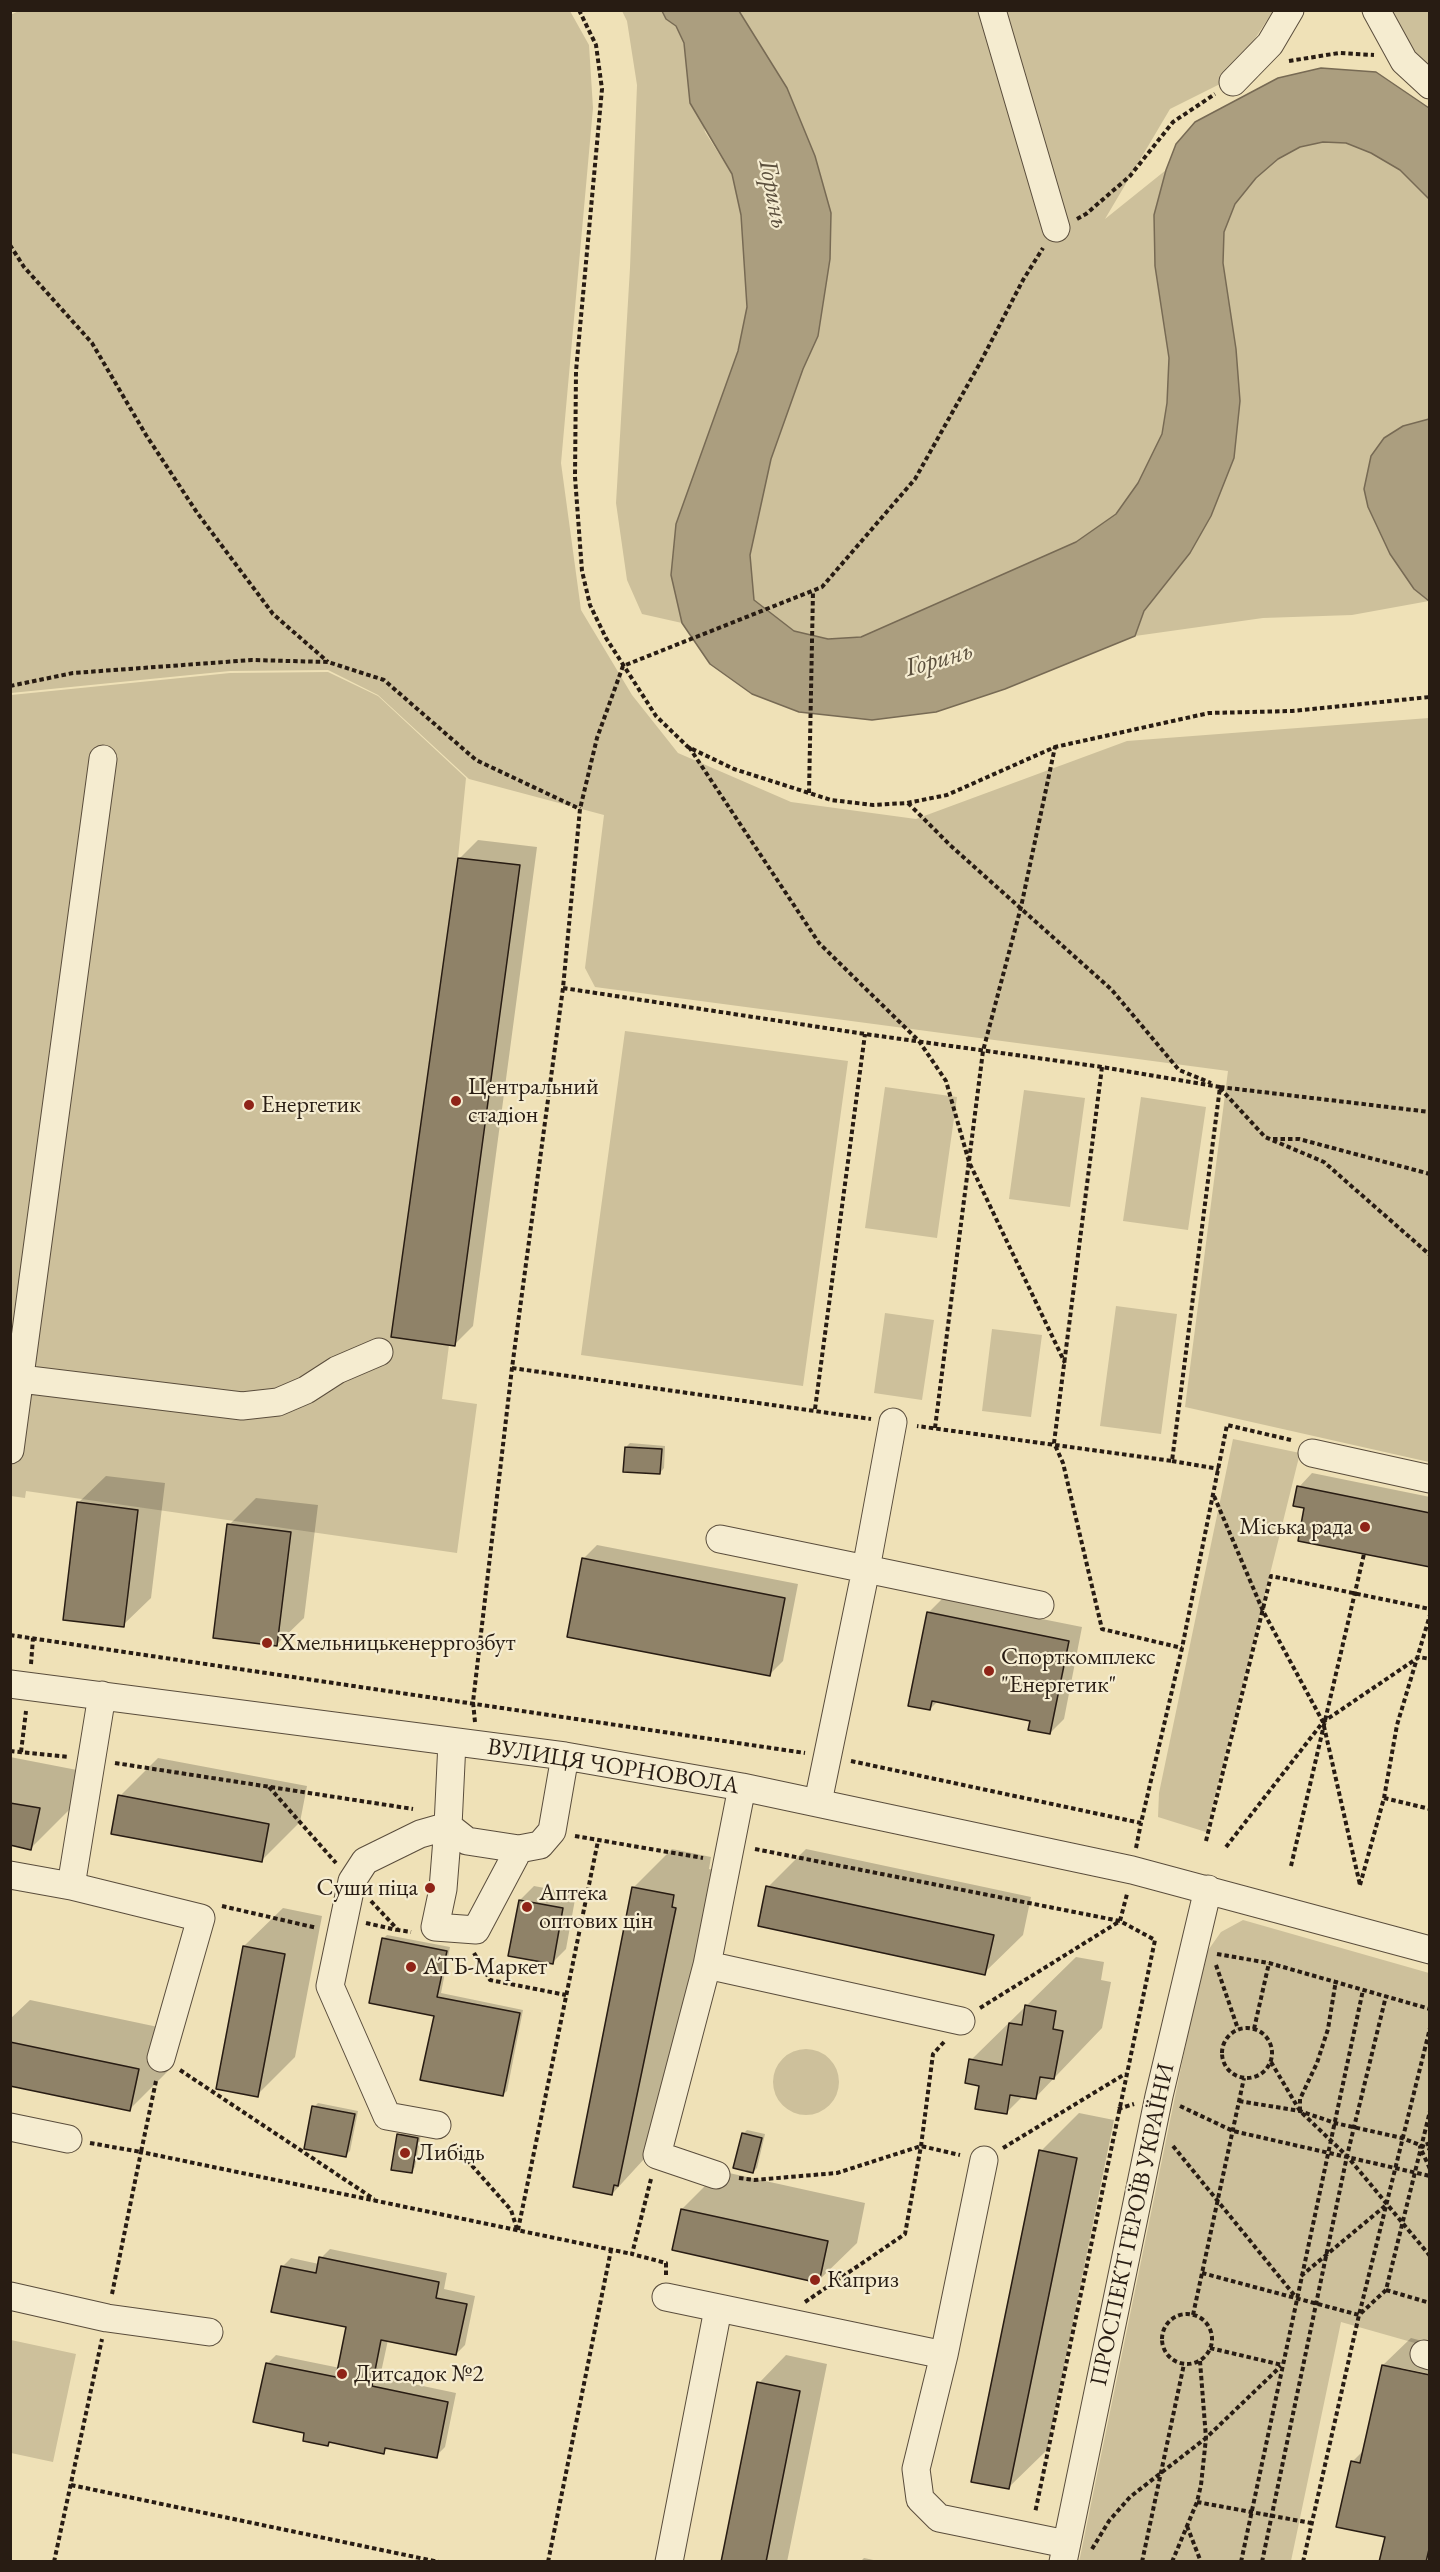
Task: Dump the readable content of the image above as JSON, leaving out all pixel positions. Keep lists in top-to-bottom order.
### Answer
{
  "streets": {
    "street": ["ВУЛИЦЯ ЧОРНОВОЛА", "ПРОСПЕКТ ГЕРОЇВ УКРАЇНИ"]
  },
  "crossings": [
    ["ВУЛИЦЯ ЧОРНОВОЛА", "ПРОСПЕКТ ГЕРОЇВ УКРАЇНИ"]
  ],
  "water": ["Горинь"],
  "places": [
    "Центральний стадіон",
    "Енергетик",
    "Міська рада",
    "Хмельницькенерргозбут",
    "Спорткомплекс \"Енергетик\"",
    "Суши піца",
    "Аптека оптових цін",
    "АТБ-Маркет",
    "Либідь",
    "Каприз",
    "Дитсадок №2"
  ]
}
